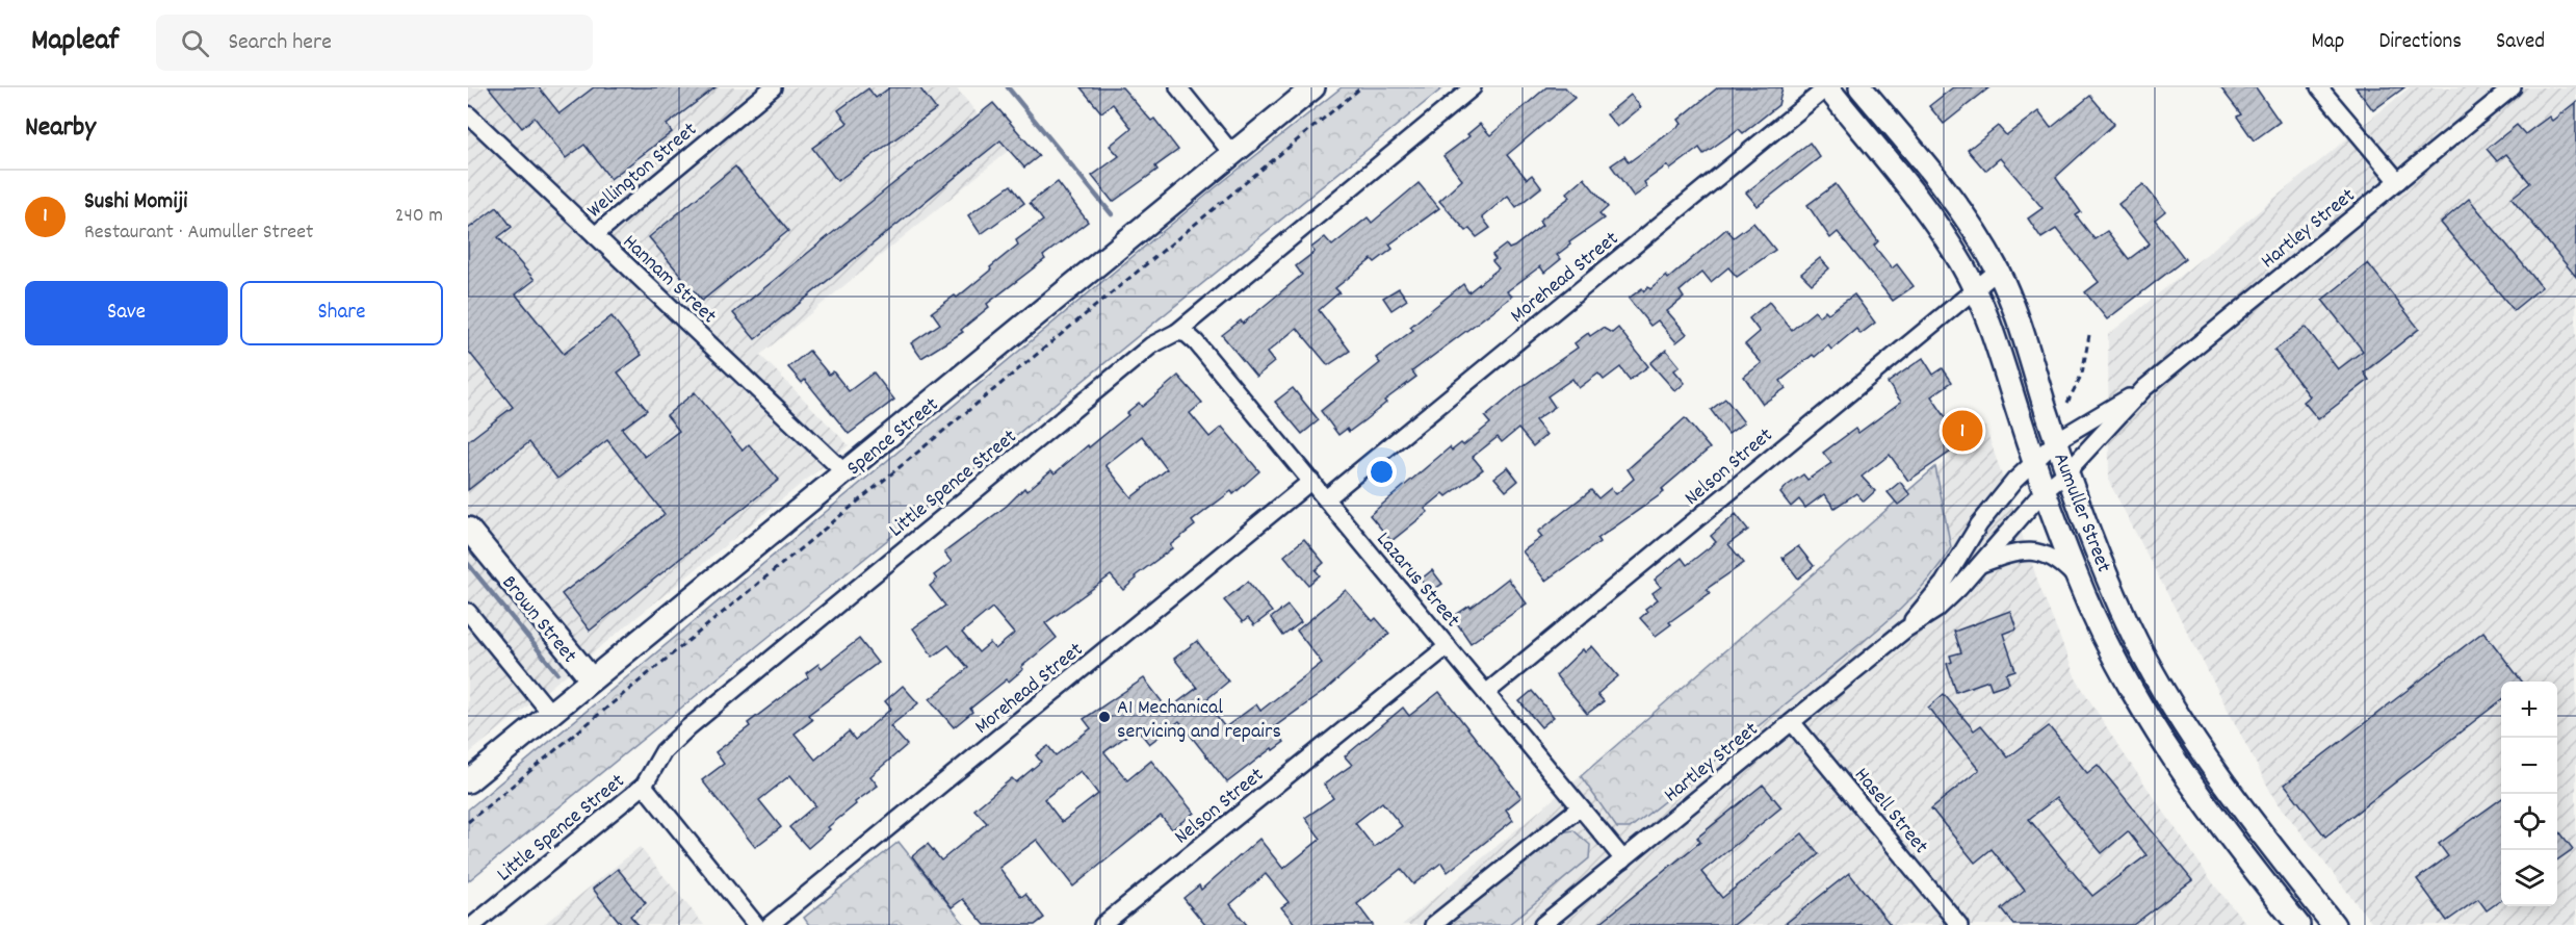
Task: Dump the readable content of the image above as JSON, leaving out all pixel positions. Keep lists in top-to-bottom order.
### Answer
{
  "streets": {
    "main road": ["Spence Street", "Aumuller Street", "Brown Street"],
    "street": [
      "Wellington Street",
      "Hartley Street",
      "Morehead Street",
      "Hannam Street",
      "Nelson Street",
      "Little Spence Street",
      "Lazarus Street",
      "Hasell Street"
    ]
  },
  "crossings": [
    ["Wellington Street", "Hannam Street"],
    ["Hartley Street", "Aumuller Street"],
    ["Hartley Street", "Lazarus Street"],
    ["Hartley Street", "Hasell Street"],
    ["Morehead Street", "Aumuller Street"],
    ["Morehead Street", "Lazarus Street"],
    ["Hannam Street", "Spence Street"],
    ["Spence Street", "Brown Street"],
    ["Nelson Street", "Aumuller Street"],
    ["Nelson Street", "Lazarus Street"],
    ["Little Spence Street", "Lazarus Street"]
  ],
  "places": ["A1 Mechanical servicing and repairs"],
  "page": {
    "header": "Mapleaf",
    "search": "Search here",
    "nav": ["Map", "Directions", "Saved"],
    "heading": "Nearby",
    "list": [
      {
        "mark": "1",
        "name": "Sushi Momiji",
        "note": "Restaurant · Aumuller Street",
        "value": "240 m"
      }
    ],
    "buttons": ["Save", "Share"],
    "pins": "1",
    "map_buttons": ["+", "−"]
  }
}
